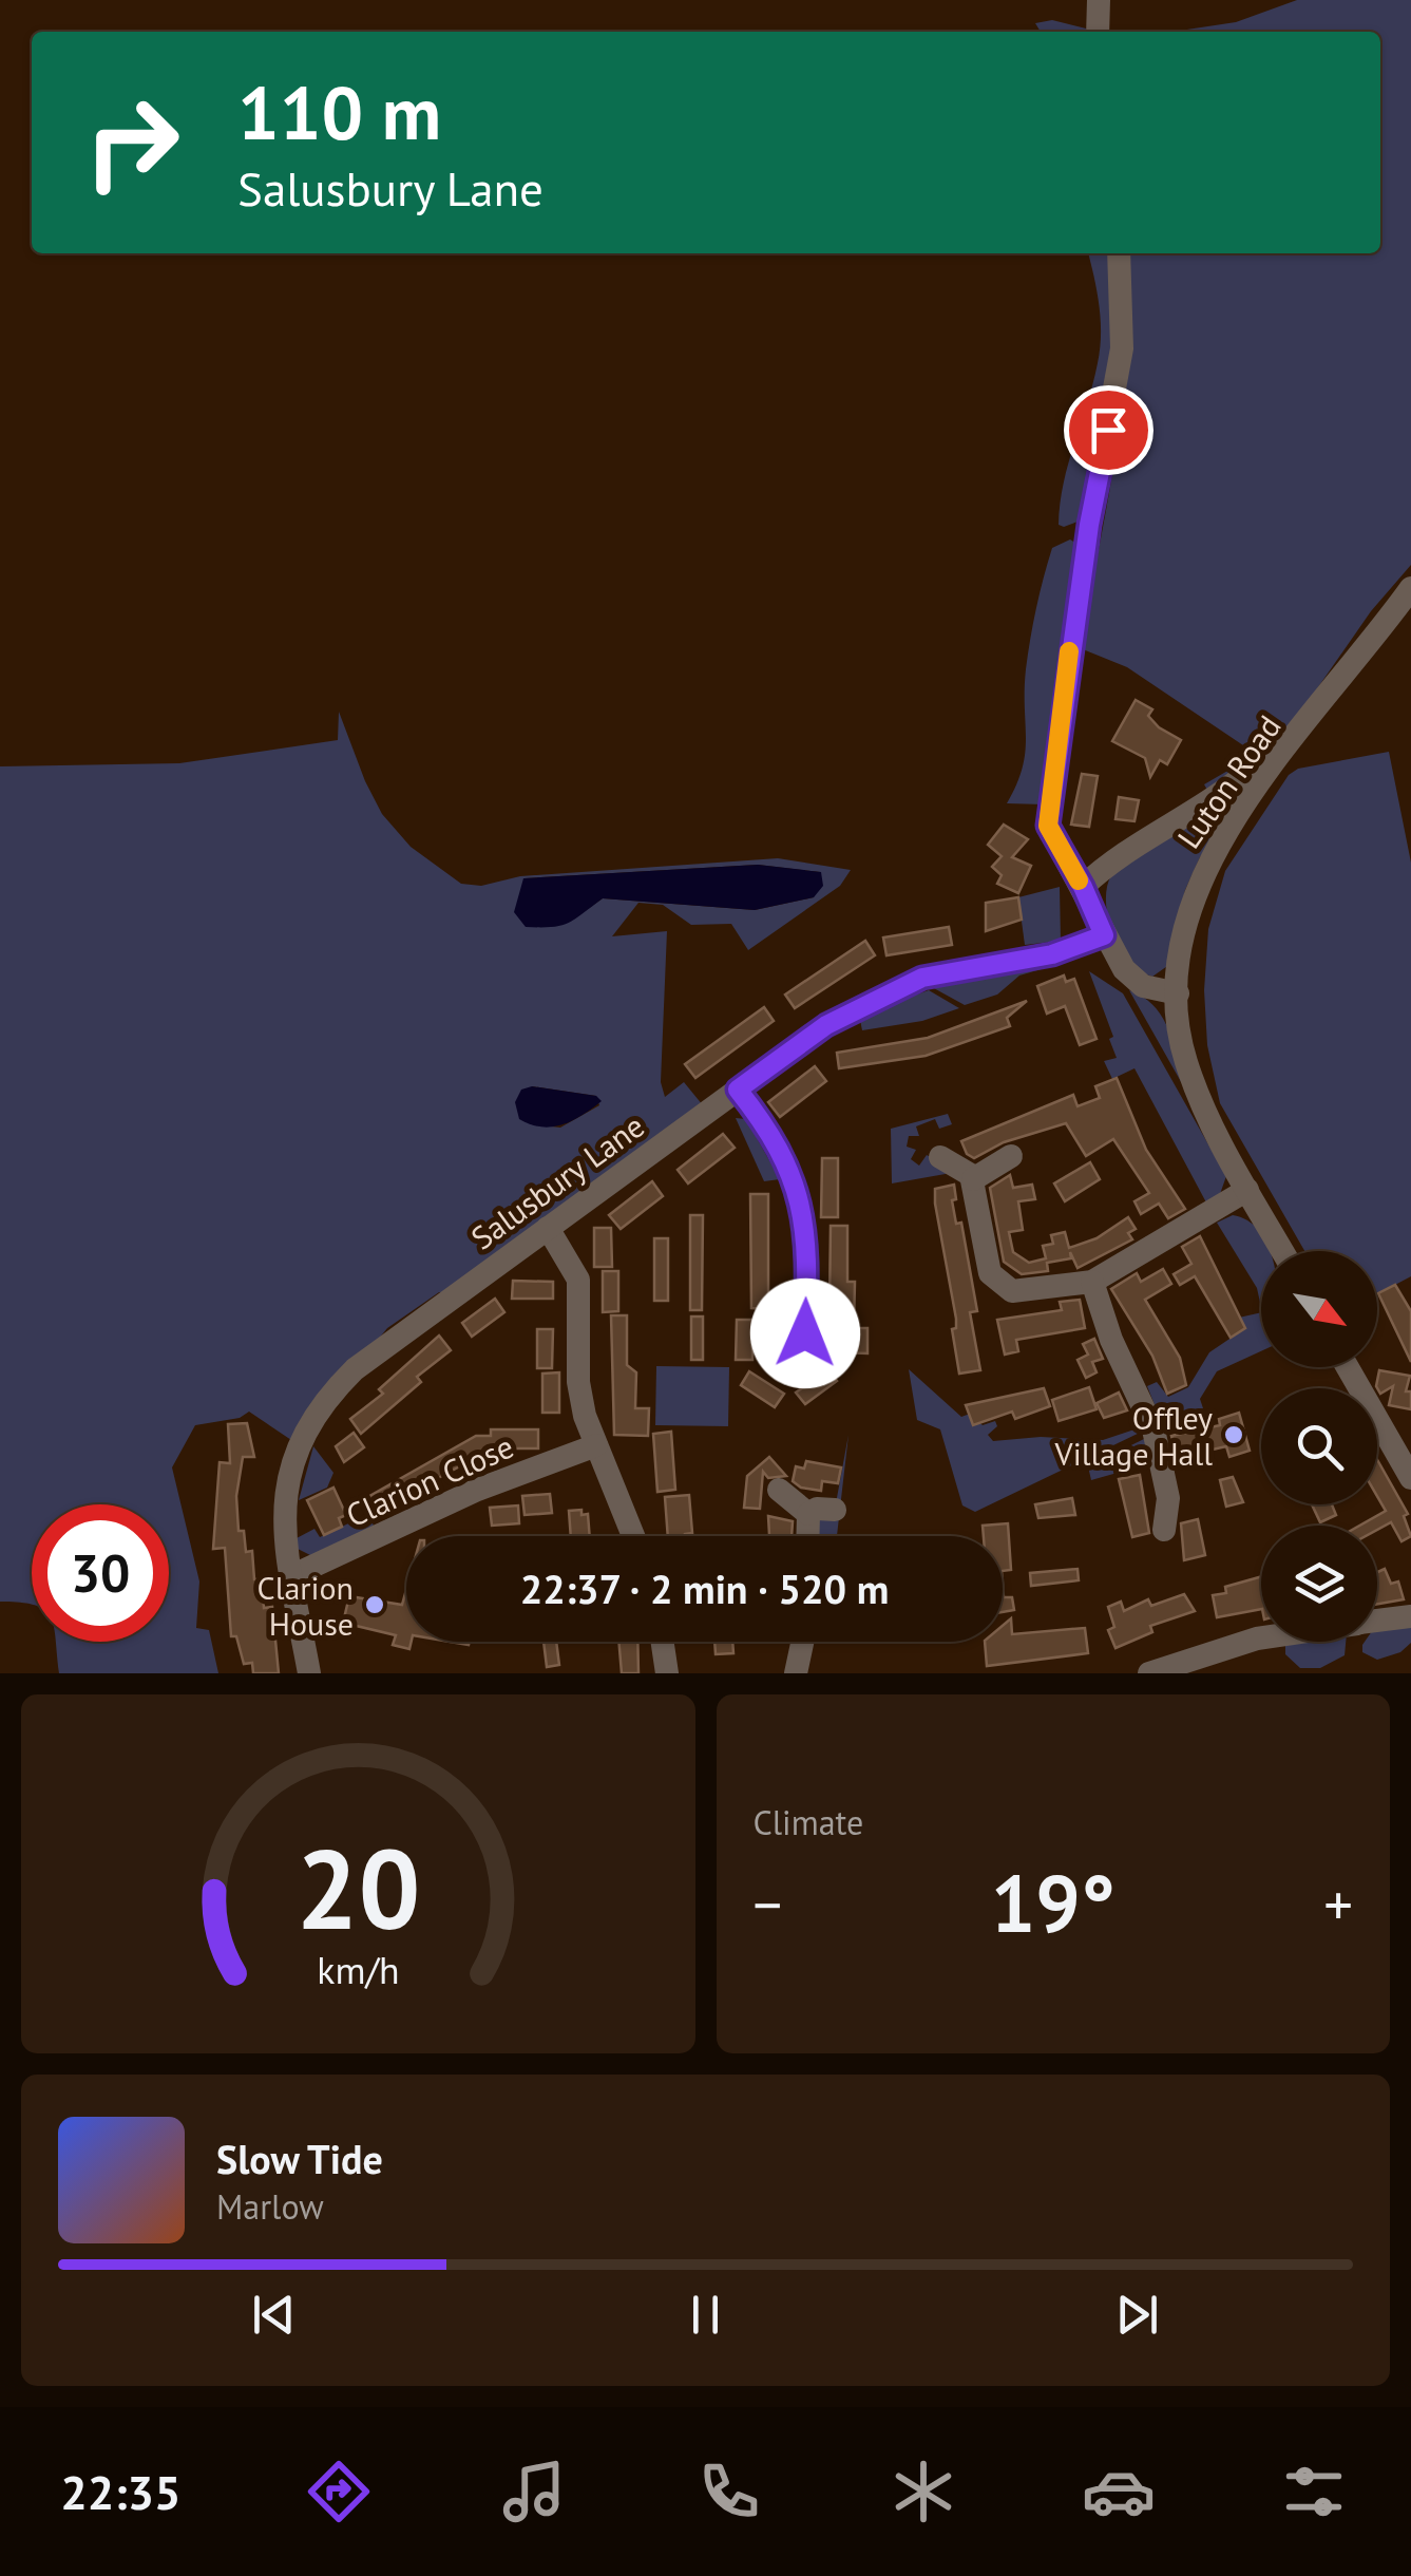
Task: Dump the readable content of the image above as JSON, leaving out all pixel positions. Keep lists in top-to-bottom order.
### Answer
{
  "streets": {
    "street": ["Luton Road", "Salusbury Lane", "Clarion Close"]
  },
  "crossings": [
    ["Salusbury Lane", "Clarion Close"]
  ],
  "places": ["Offley Village Hall", "Clarion House"],
  "north": "bottom right",
  "page": {
    "turn": ["110 m", "Salusbury Lane"],
    "limit": "30",
    "trip": "22:37 · 2 min · 520 m",
    "tile": "Climate",
    "heat": ["−", "19°", "+"],
    "song": ["Slow Tide", "Marlow"],
    "tabs": "22:35",
    "gauge": ["20", "km/h"]
  }
}
